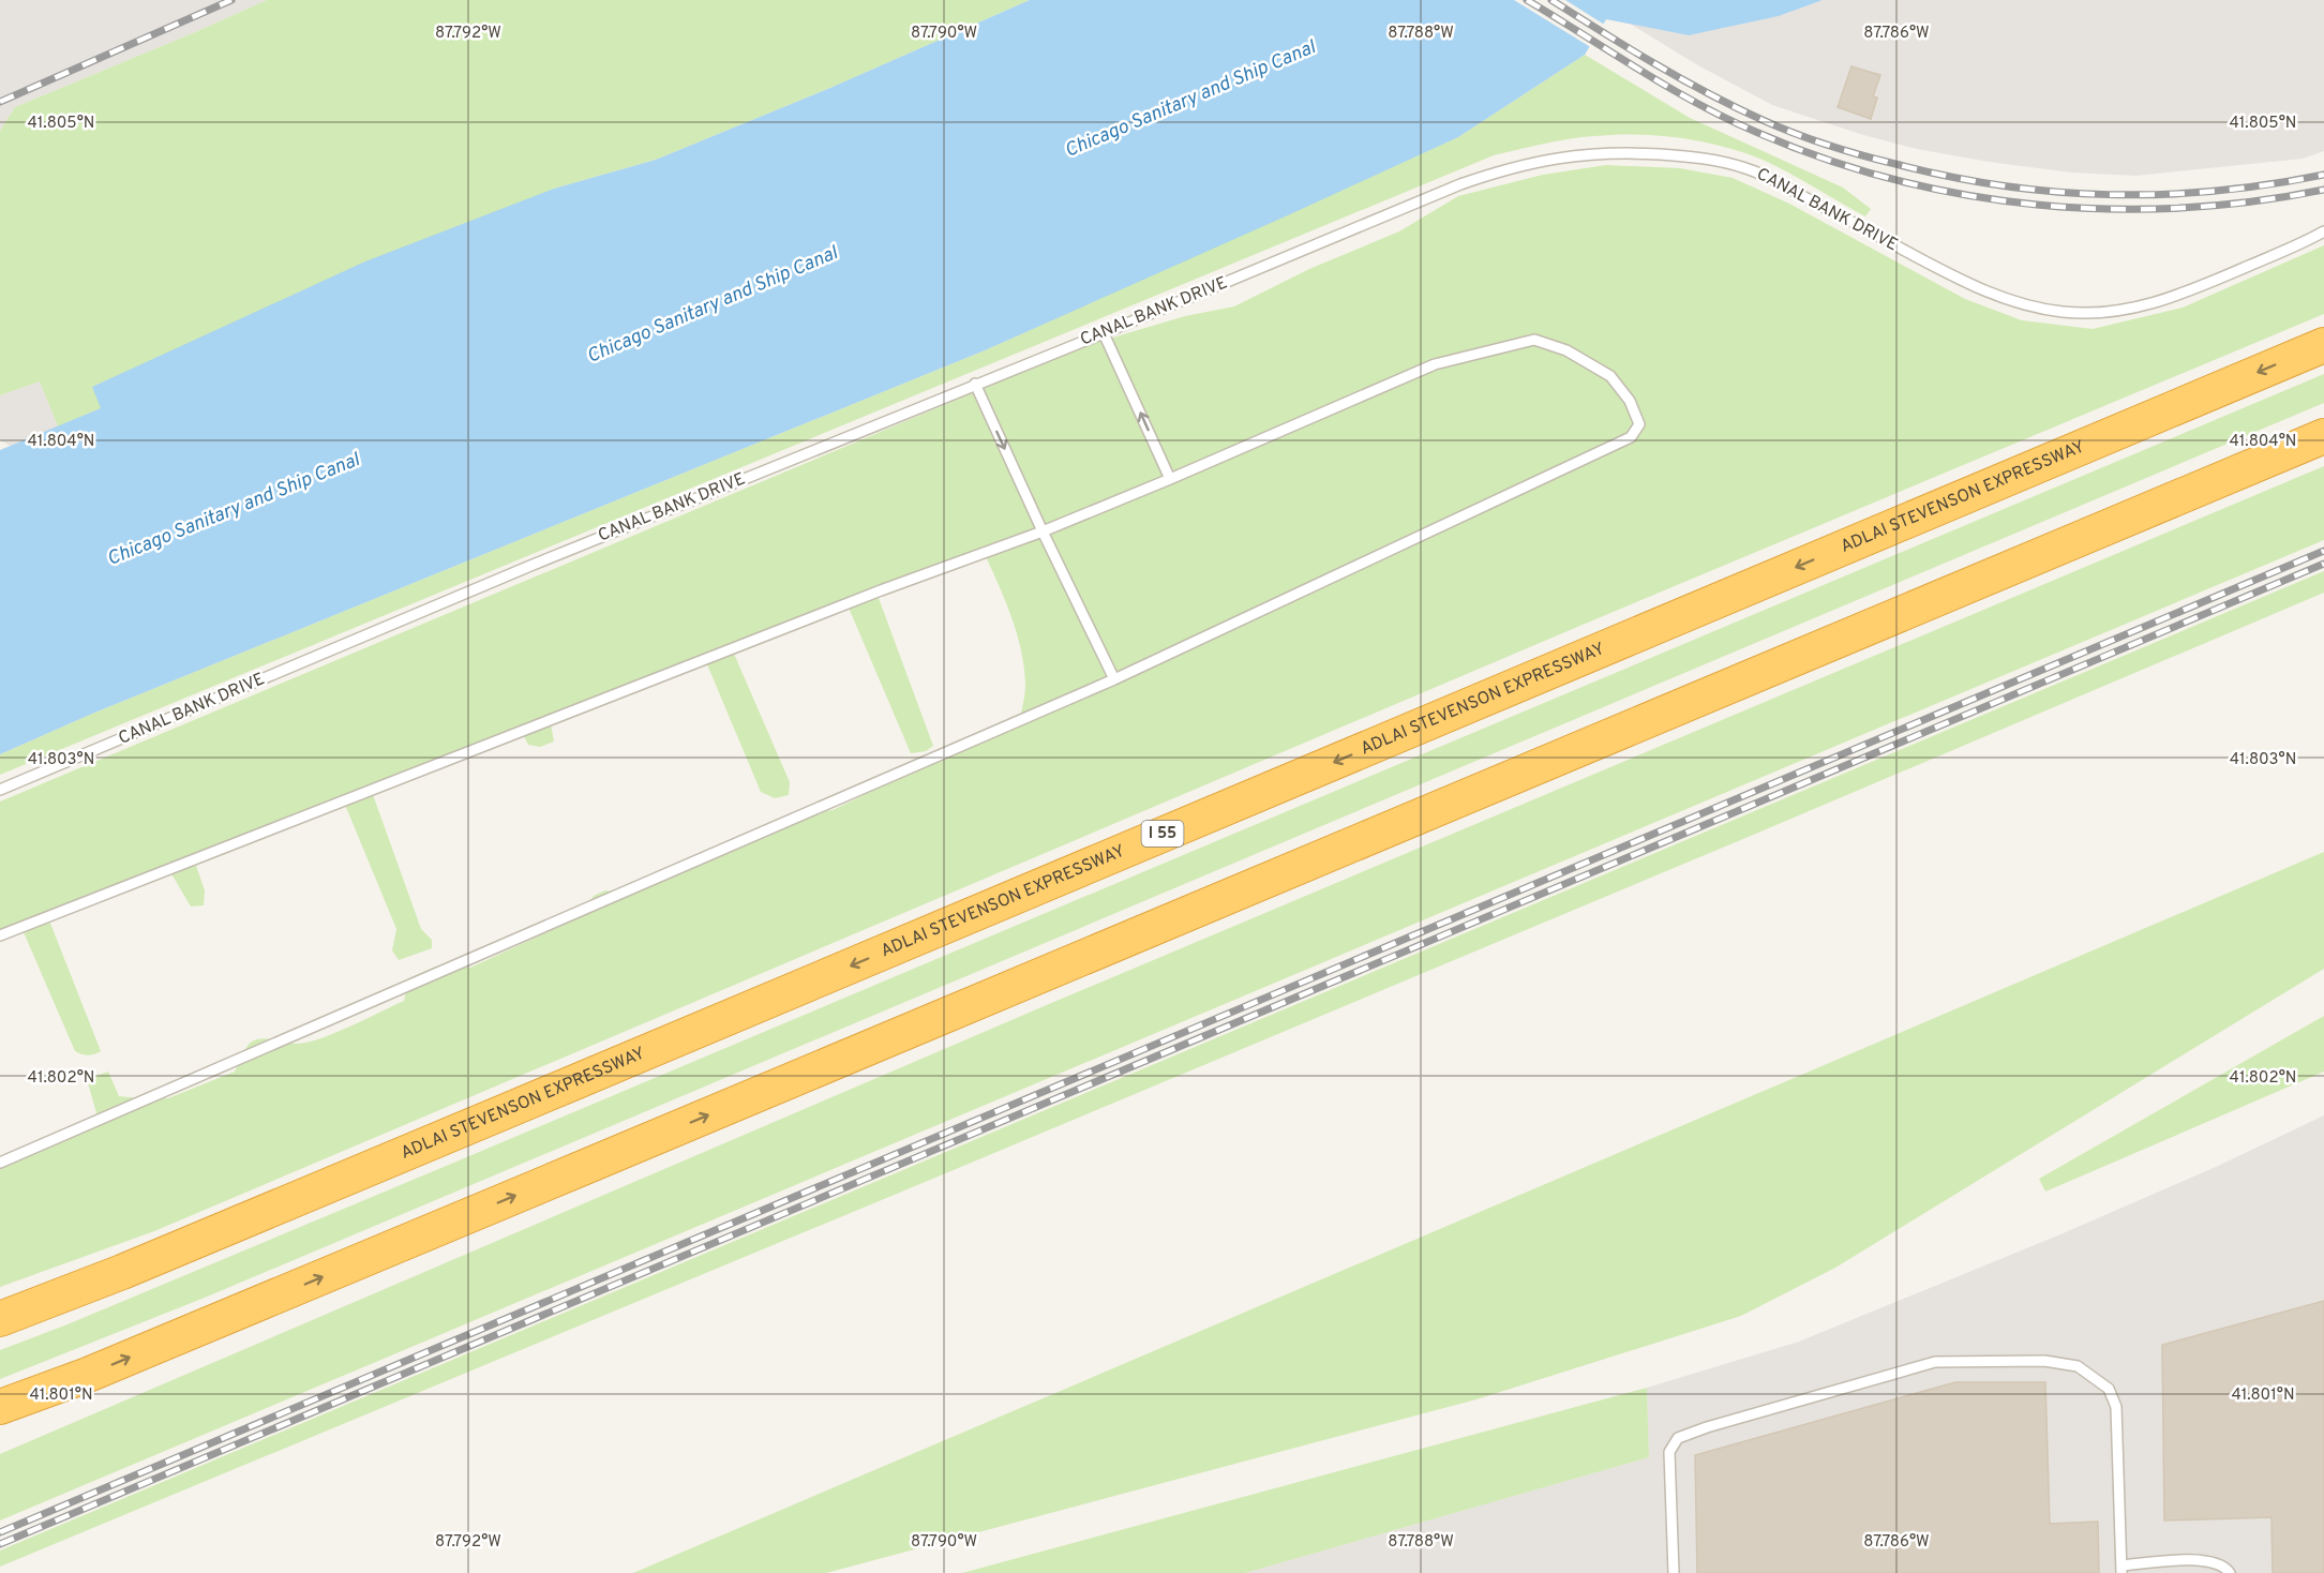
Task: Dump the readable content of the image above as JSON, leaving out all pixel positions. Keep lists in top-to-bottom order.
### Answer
{
  "streets": {
    "highway": ["ADLAI STEVENSON EXPRESSWAY", "I 55"],
    "lane": ["CANAL BANK DRIVE"]
  },
  "water": ["Chicago Sanitary and Ship Canal"],
  "coordinates": [
    "87.792°W",
    "87.790°W",
    "87.788°W",
    "87.786°W",
    "41.805°N",
    "41.804°N",
    "41.803°N",
    "41.802°N",
    "41.801°N"
  ]
}
